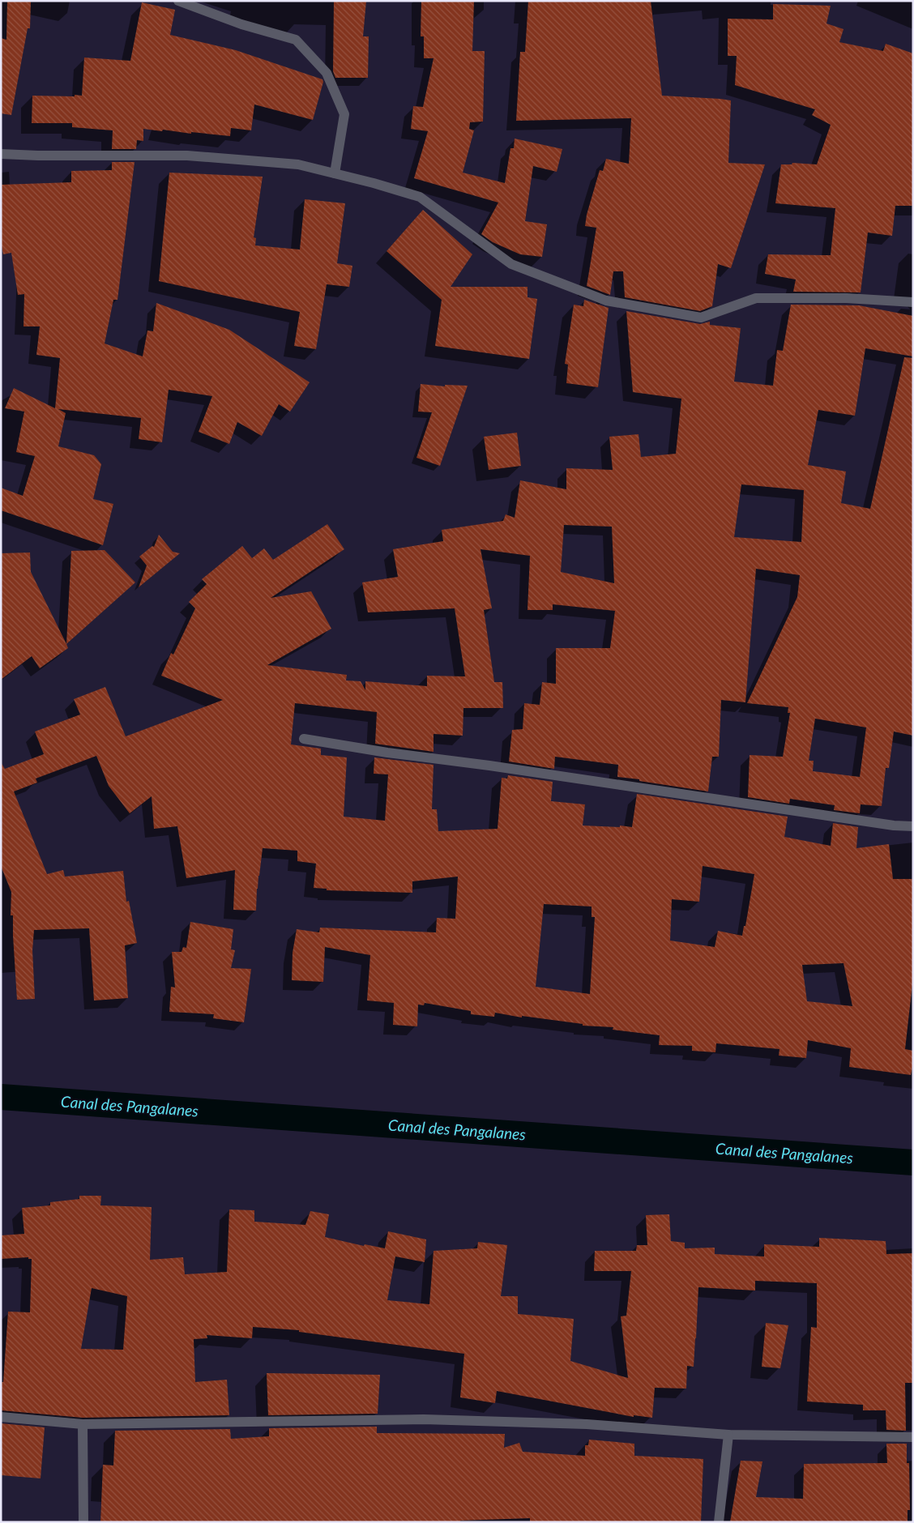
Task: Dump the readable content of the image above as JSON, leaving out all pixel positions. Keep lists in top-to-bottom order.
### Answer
{
  "water": ["Canal des Pangalanes"]
}
